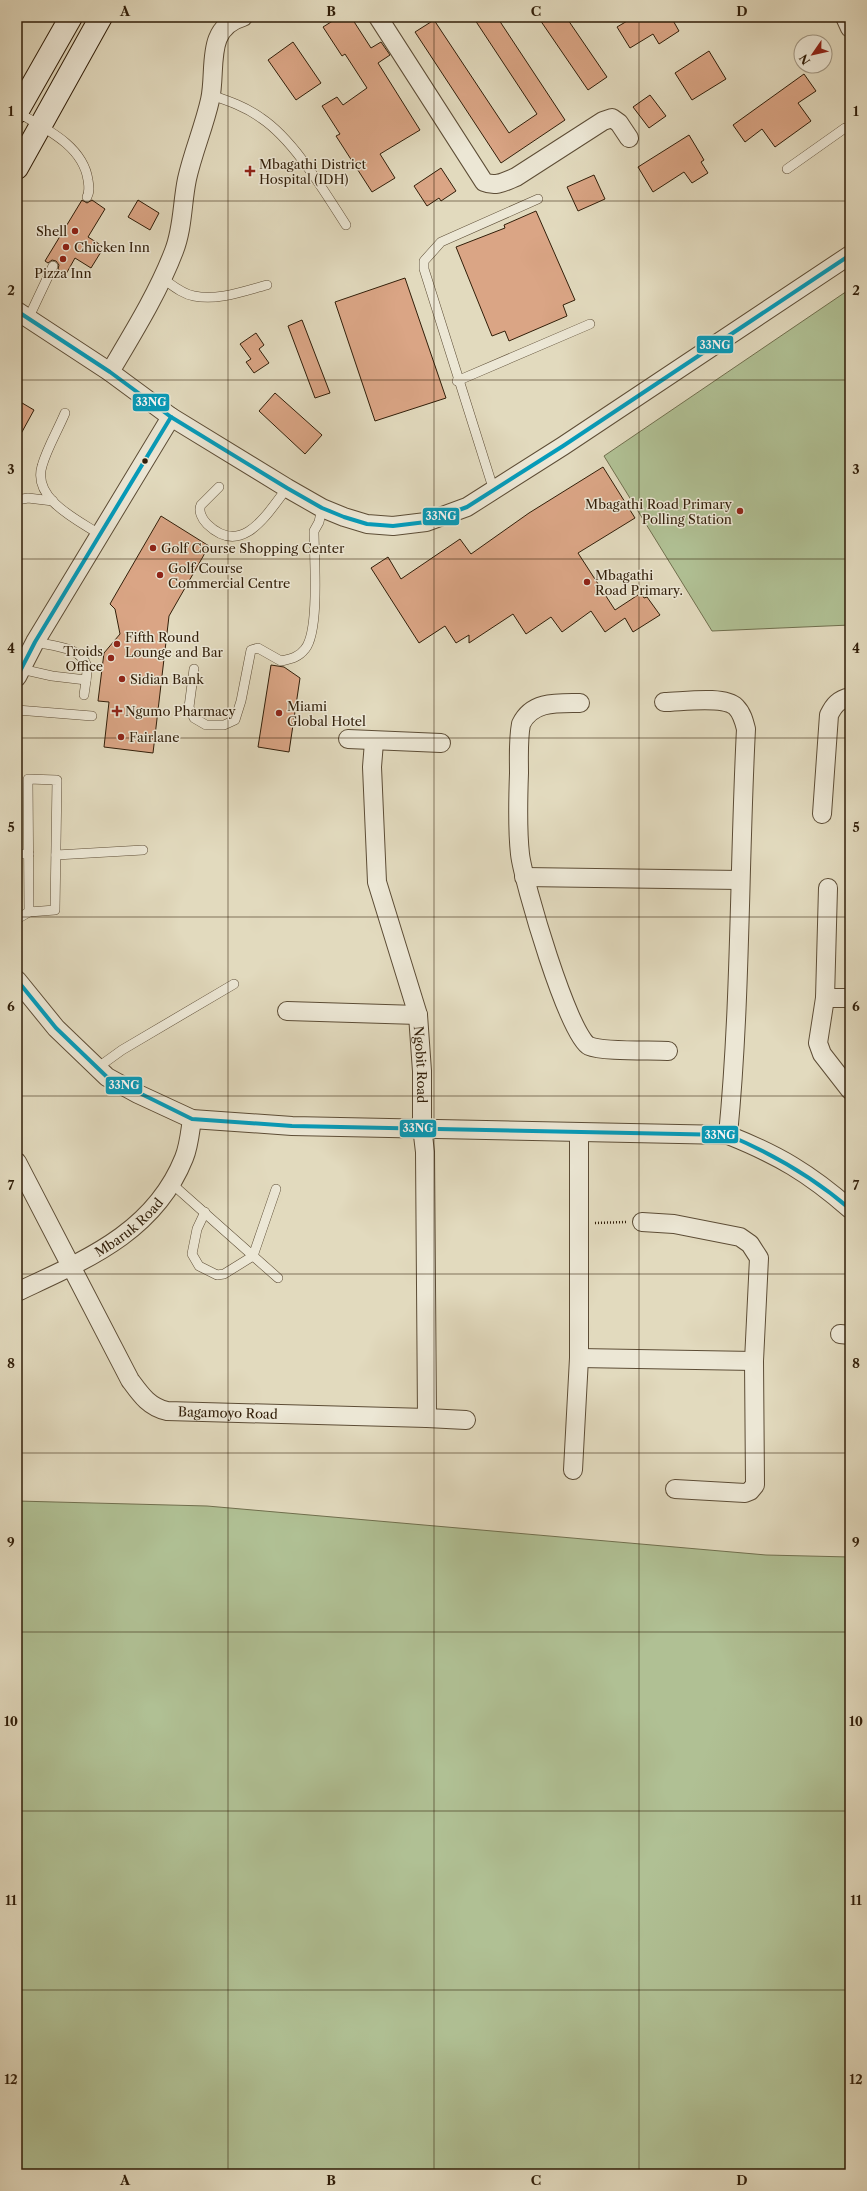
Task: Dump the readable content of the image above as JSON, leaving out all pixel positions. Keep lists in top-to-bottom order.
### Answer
{
  "streets": {
    "street": ["Ngobit Road", "Mbaruk Road", "Bagamoyo Road"]
  },
  "crossings": [
    ["Ngobit Road", "Bagamoyo Road"],
    ["Mbaruk Road", "Bagamoyo Road"]
  ],
  "places": {
    "health": ["Mbagathi District Hospital (IDH)", "Ngumo Pharmacy"],
    "other": [
      "Shell",
      "Chicken Inn",
      "Pizza Inn",
      "Mbagathi Road Primary Polling Station",
      "Golf Course Shopping Center",
      "Golf Course Commercial Centre",
      "Mbagathi Road Primary.",
      "Fifth Round Lounge and Bar",
      "Troids Office",
      "Sidian Bank",
      "Miami Global Hotel",
      "Fairlane"
    ]
  },
  "lines": ["transit line 33NG"],
  "north": "bottom left",
  "grid": {
    "columns": [
      "A",
      "B",
      "C",
      "D"
    ],
    "rows": [
      "1",
      "2",
      "3",
      "4",
      "5",
      "6",
      "7",
      "8",
      "9",
      "10",
      "11",
      "12"
    ]
  }
}
